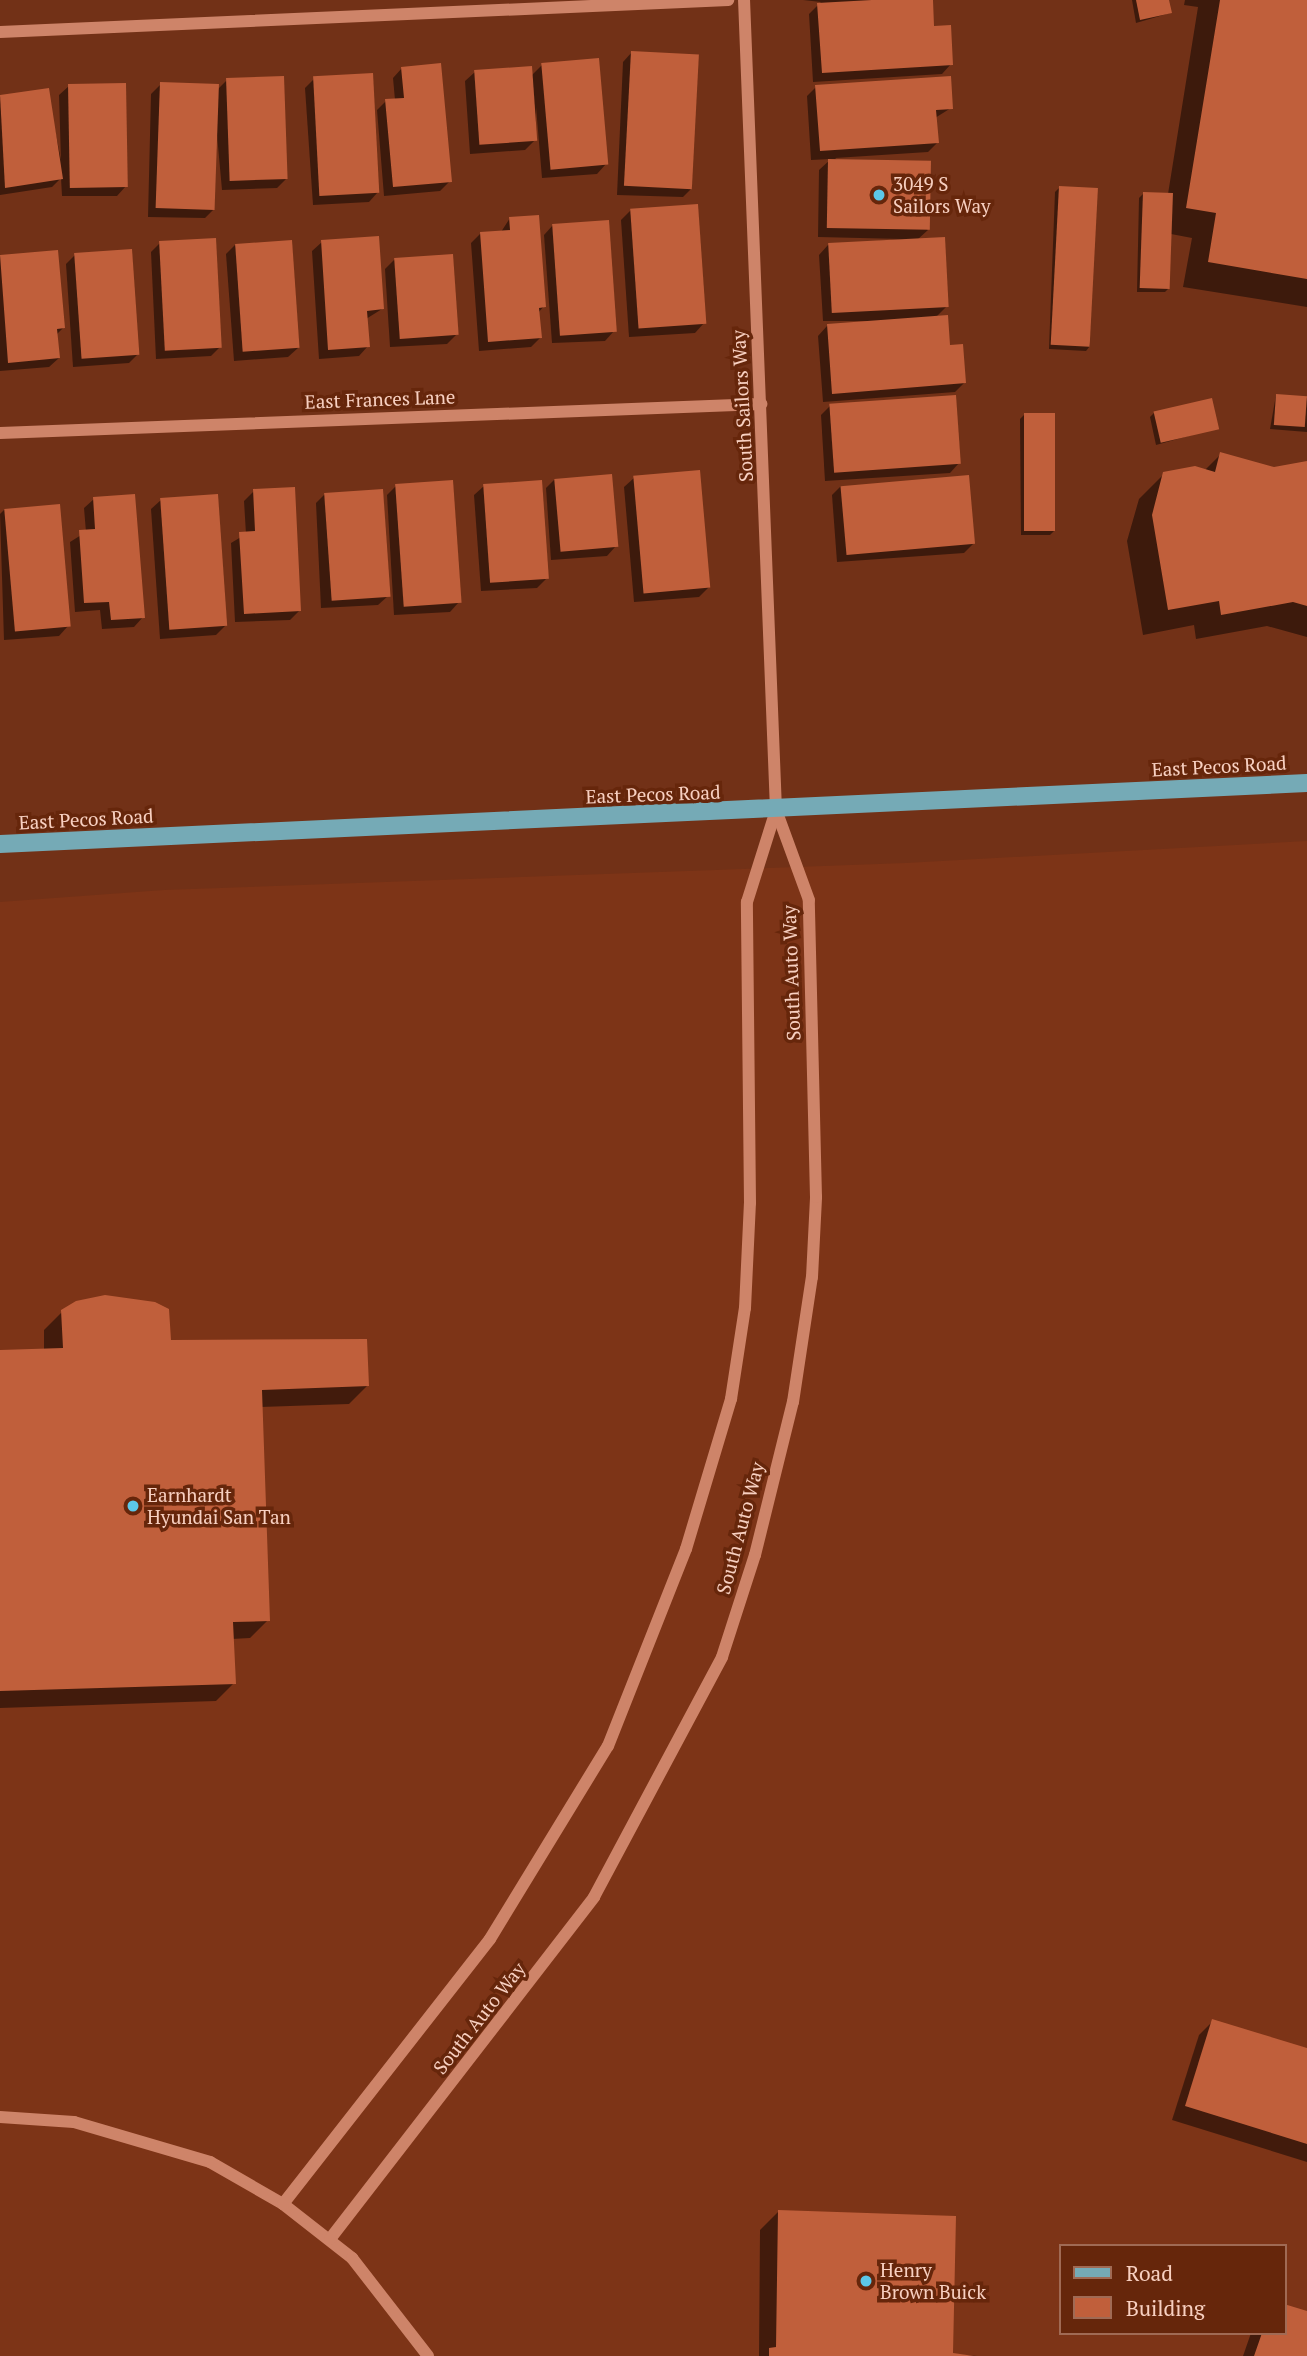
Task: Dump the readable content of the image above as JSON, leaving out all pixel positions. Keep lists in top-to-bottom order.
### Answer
{
  "streets": {
    "main road": ["East Pecos Road"],
    "street": ["East Frances Lane", "South Sailors Way", "South Auto Way"]
  },
  "crossings": [
    ["East Frances Lane", "South Sailors Way"],
    ["South Sailors Way", "East Pecos Road"],
    ["South Sailors Way", "South Auto Way"],
    ["East Pecos Road", "South Auto Way"]
  ],
  "places": ["3049 S Sailors Way", "Earnhardt Hyundai San Tan", "Henry Brown Buick"],
  "legend": ["Road", "Building"]
}
